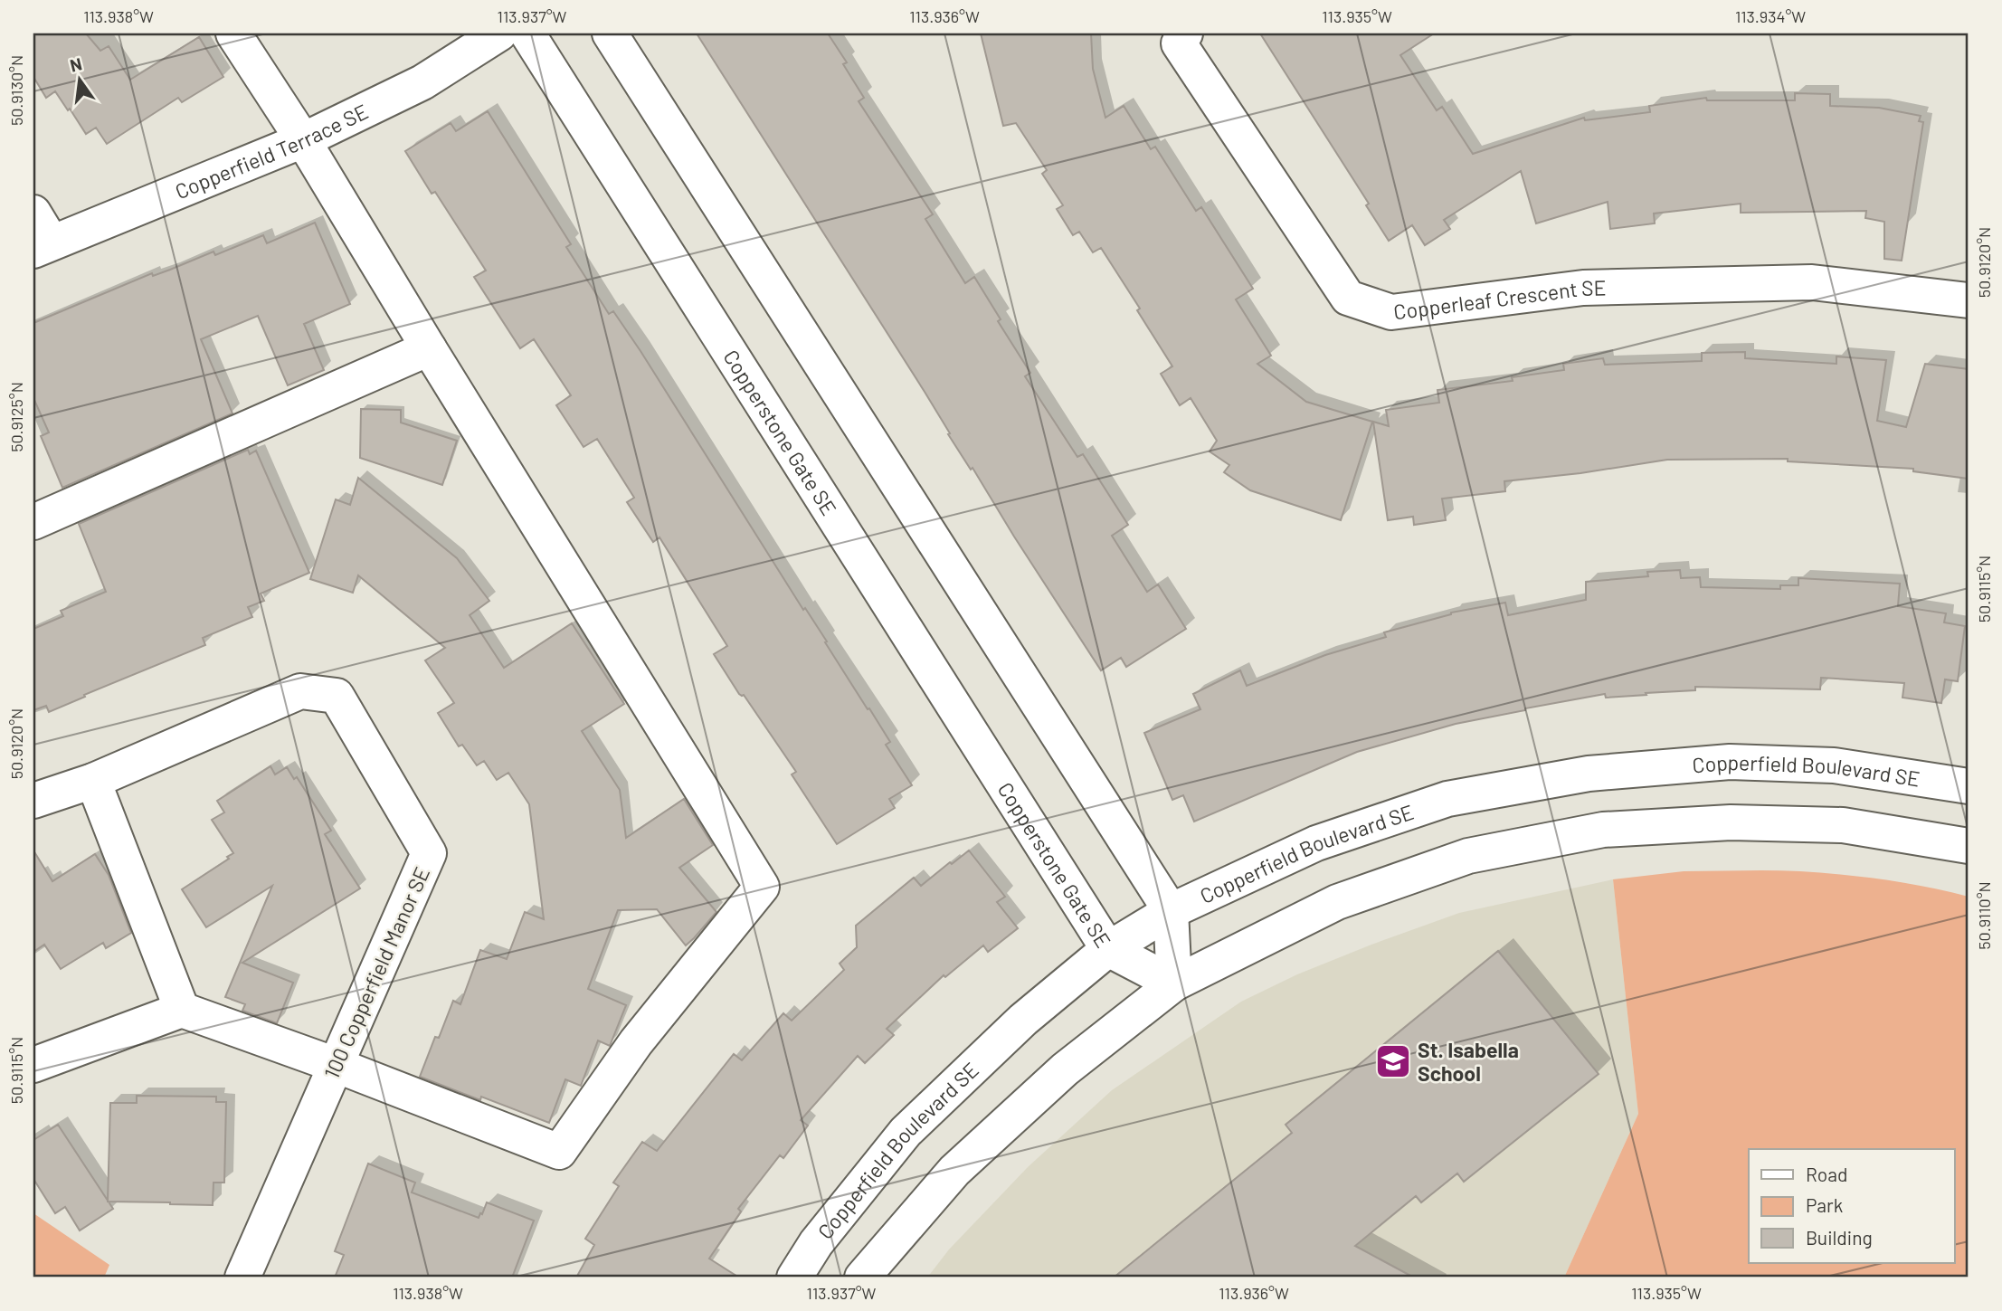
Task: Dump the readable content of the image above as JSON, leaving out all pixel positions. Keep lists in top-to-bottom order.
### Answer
{
  "streets": {
    "street": [
      "Copperfield Terrace SE",
      "Copperleaf Crescent SE",
      "Copperstone Gate SE",
      "Copperfield Boulevard SE",
      "100 Copperfield Manor SE"
    ]
  },
  "crossings": [
    ["Copperstone Gate SE", "Copperfield Boulevard SE"]
  ],
  "places": {
    "school or university": ["St. Isabella School"]
  },
  "legend": ["Road", "Park", "Building"],
  "north": "top",
  "coordinates": [
    "113.938°W",
    "113.937°W",
    "113.936°W",
    "113.935°W",
    "113.934°W",
    "50.9130°N",
    "50.9120°N",
    "50.9125°N",
    "50.9115°N",
    "50.9110°N"
  ]
}
